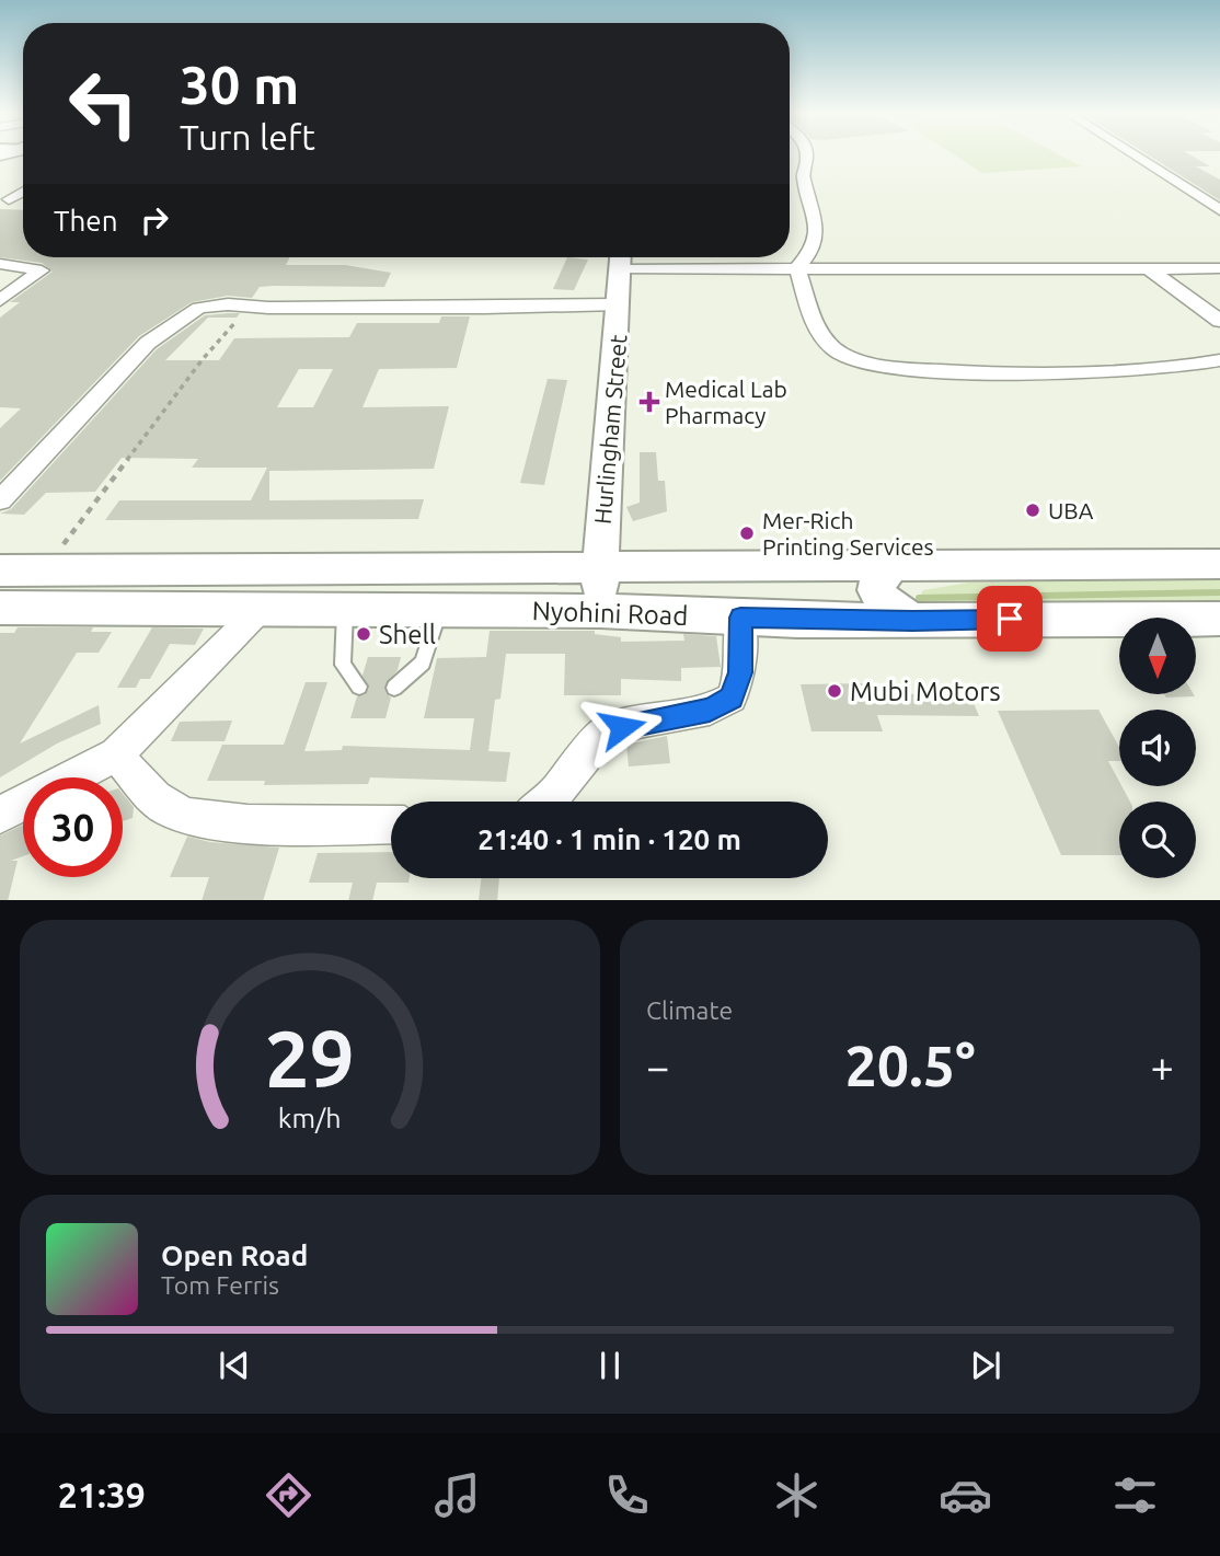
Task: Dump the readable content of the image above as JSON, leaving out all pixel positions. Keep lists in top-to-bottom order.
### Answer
{
  "streets": {
    "main road": ["Hurlingham Street", "Nyohini Road"]
  },
  "crossings": [
    ["Hurlingham Street", "Nyohini Road"]
  ],
  "places": {
    "health": ["Medical Lab Pharmacy"],
    "other": [
      "UBA",
      "Mer-Rich Printing Services",
      "Shell",
      "Mubi Motors"
    ]
  },
  "north": "bottom",
  "page": {
    "turn": ["30 m", "Turn left"],
    "then": "Then",
    "limit": "30",
    "trip": "21:40 · 1 min · 120 m",
    "tile": "Climate",
    "heat": ["−", "20.5°", "+"],
    "song": ["Open Road", "Tom Ferris"],
    "tabs": "21:39",
    "gauge": ["29", "km/h"]
  }
}
